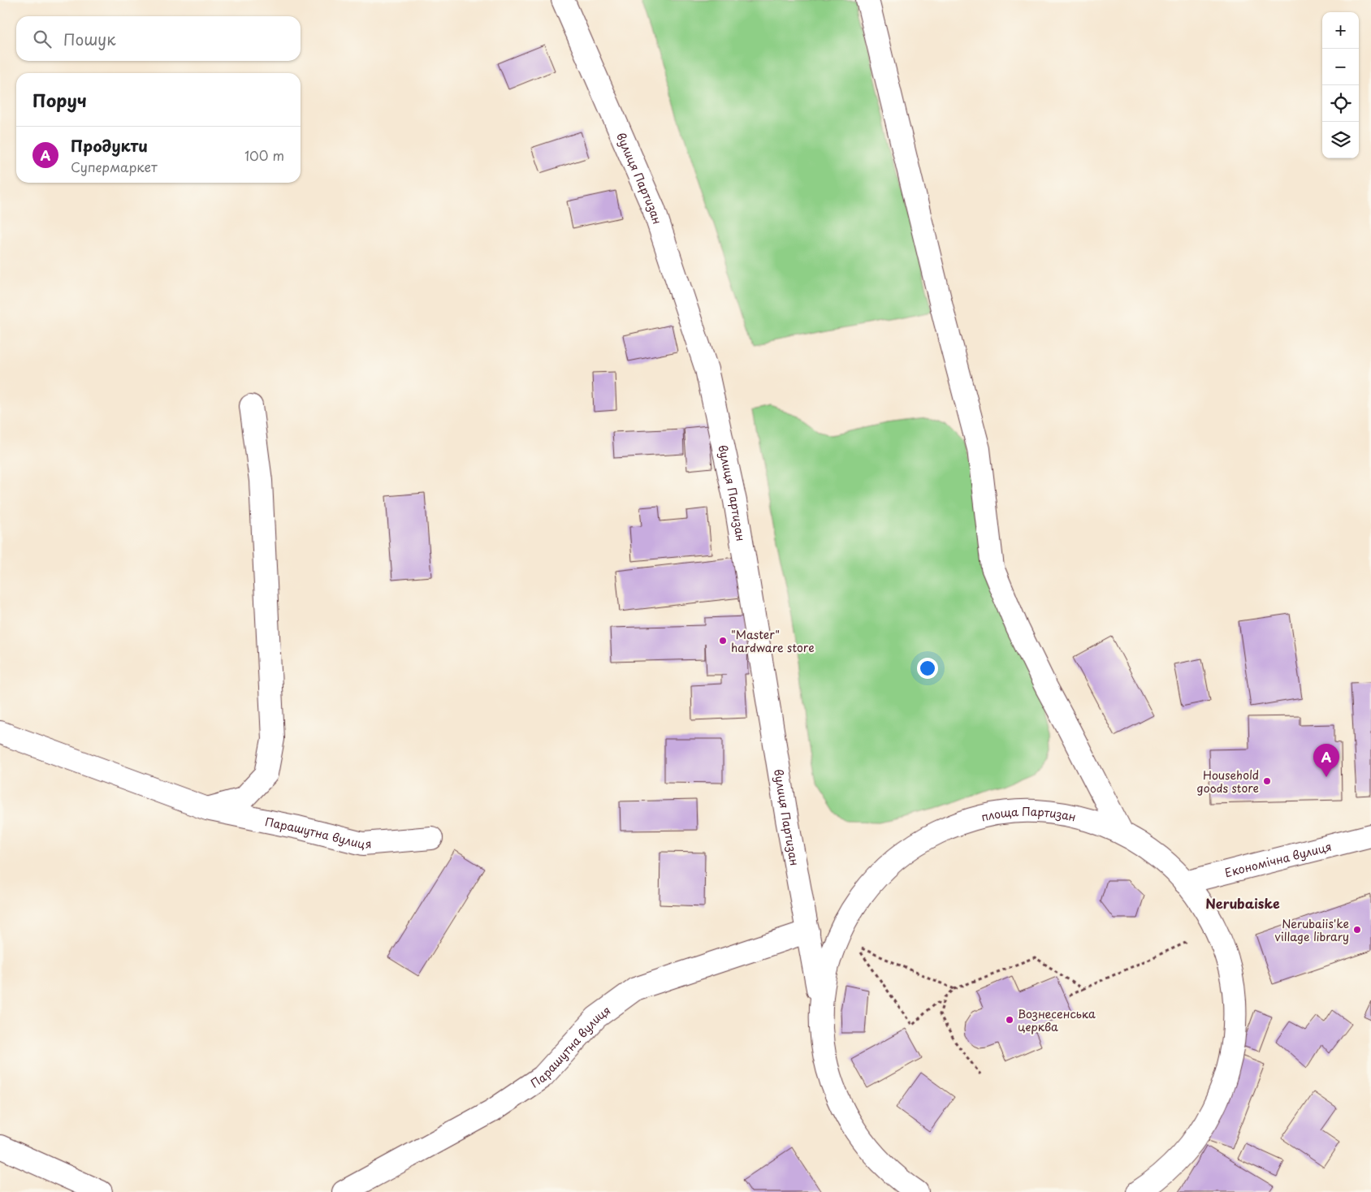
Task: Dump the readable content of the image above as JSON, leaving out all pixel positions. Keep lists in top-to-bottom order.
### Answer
{
  "streets": {
    "street": [
      "вулиця Партизан",
      "площа Партизан",
      "Парашутна вулиця",
      "Економічна вулиця"
    ]
  },
  "crossings": [
    ["вулиця Партизан", "площа Партизан"],
    ["вулиця Партизан", "Парашутна вулиця"],
    ["площа Партизан", "Економічна вулиця"]
  ],
  "districts": ["Nerubaiske"],
  "places": [
    "\"Master\" hardware store",
    "Household goods store",
    "Nerubaiis'ke village library",
    "Вознесенська церква"
  ],
  "page": {
    "map_buttons": ["+", "−"],
    "search": "Пошук",
    "heading": "Поруч",
    "list": [
      {
        "mark": "A",
        "name": "Продукти",
        "note": "Супермаркет",
        "value": "100 m"
      }
    ],
    "pins": "A"
  }
}
